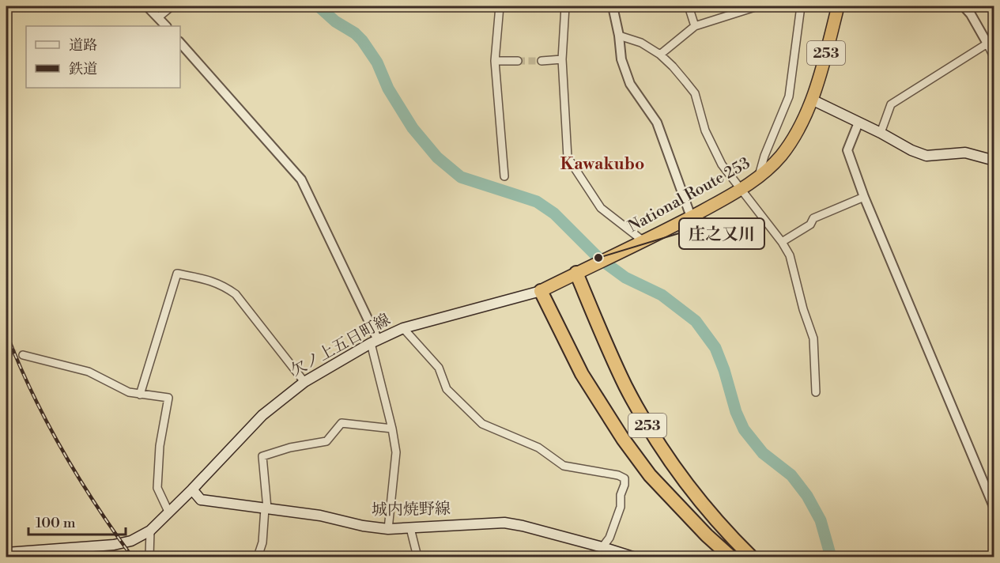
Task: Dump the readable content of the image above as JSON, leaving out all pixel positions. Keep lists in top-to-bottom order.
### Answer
{
  "streets": {
    "highway": ["253", "National Route 253"],
    "main road": ["欠ノ上五日町線", "城内焼野線"]
  },
  "crossings": [
    ["253", "National Route 253"],
    ["253", "欠ノ上五日町線"],
    ["欠ノ上五日町線", "城内焼野線"]
  ],
  "districts": ["Kawakubo"],
  "places": ["庄之又川"],
  "legend": ["道路", "鉄道"],
  "scale_bar": "100 m"
}
